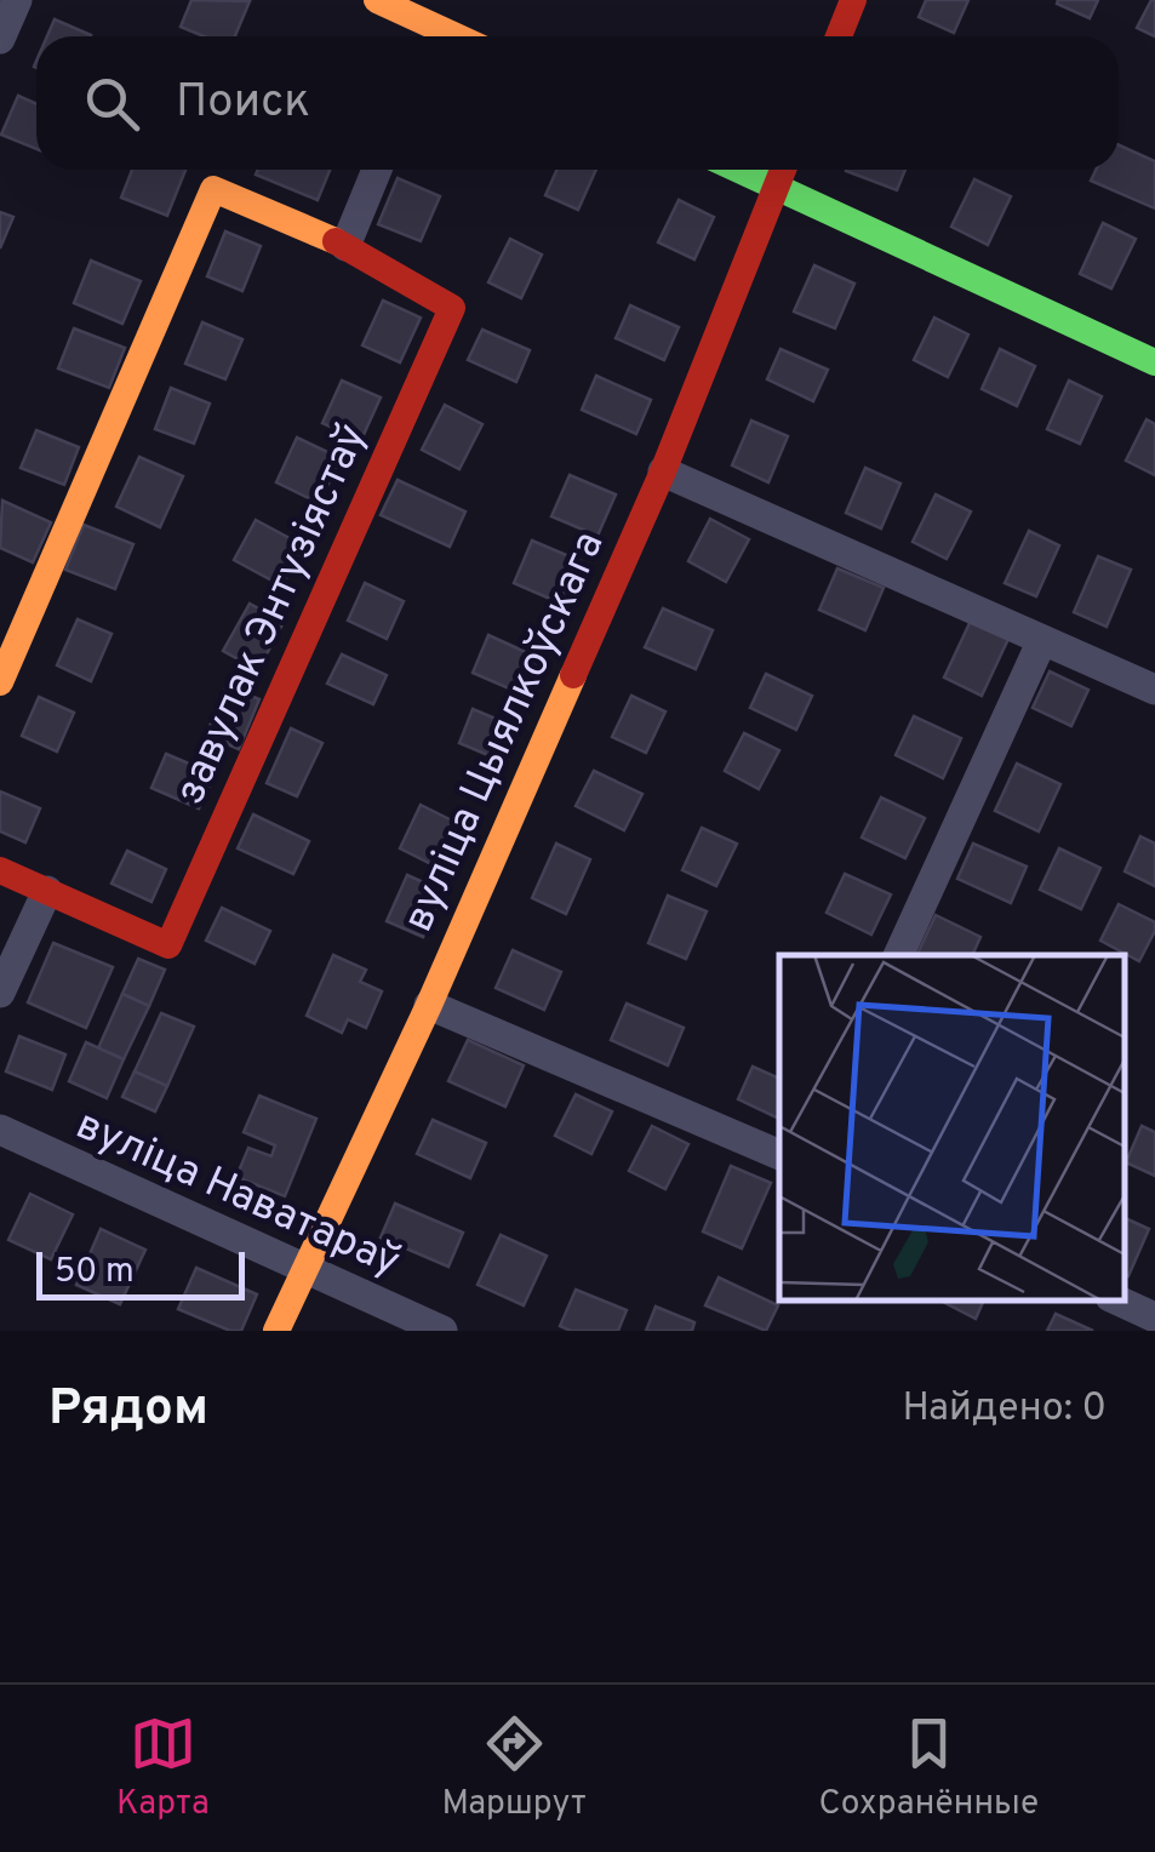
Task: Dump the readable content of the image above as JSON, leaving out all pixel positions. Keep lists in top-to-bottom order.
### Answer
{
  "streets": {
    "street": ["завулак Энтузіястаў", "вуліца Цыялкоўскага", "вуліца Наватараў"]
  },
  "crossings": [
    ["вуліца Цыялкоўскага", "вуліца Наватараў"]
  ],
  "scale_bar": "50 m",
  "page": {
    "search": "Поиск",
    "scale": "50 m",
    "heading": ["Рядом", "Найдено: 0"],
    "nav": ["Карта", "Маршрут", "Сохранённые"]
  }
}
